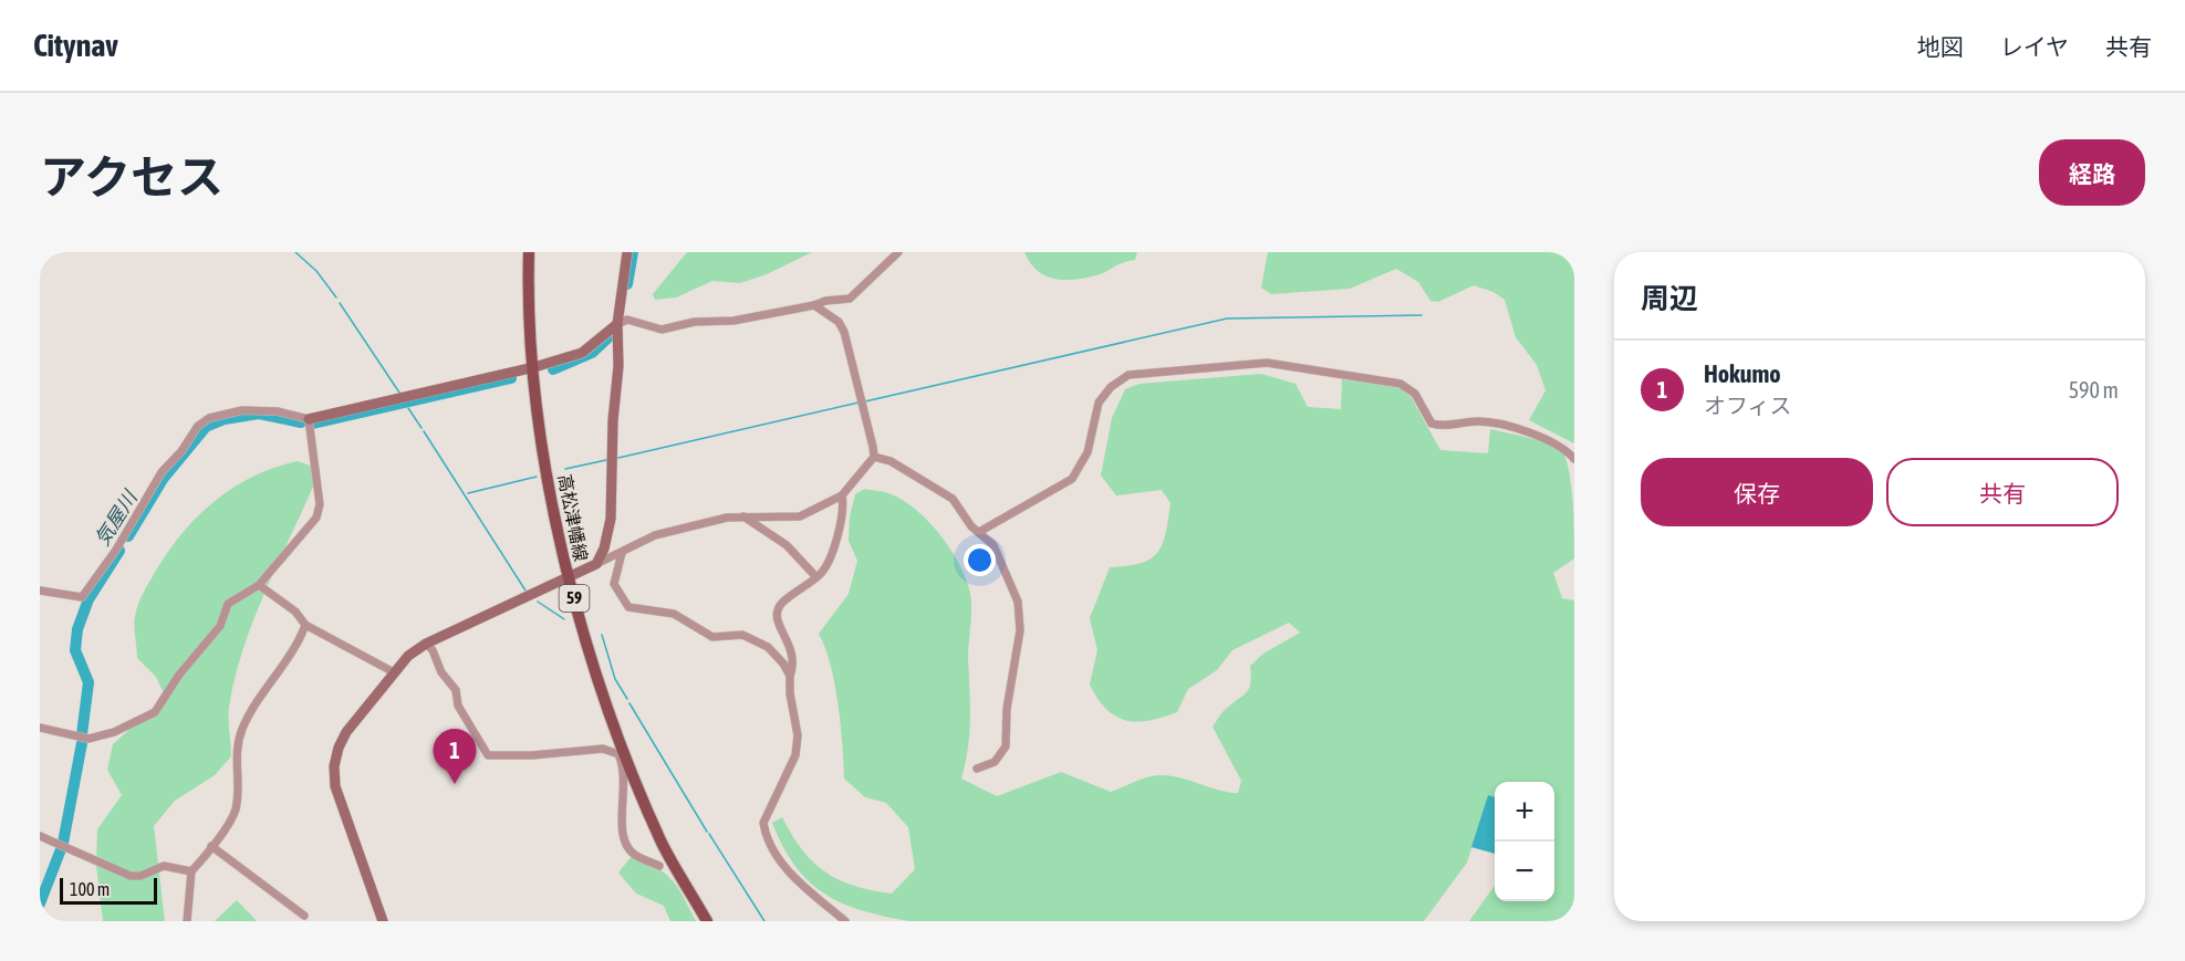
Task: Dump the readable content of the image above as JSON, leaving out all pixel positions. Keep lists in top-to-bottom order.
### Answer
{
  "streets": {
    "main road": ["高松津幡線", "59"]
  },
  "water": ["気屋川"],
  "scale_bar": "100 m",
  "page": {
    "header": "Citynav",
    "nav": ["地図", "レイヤ", "共有"],
    "title": "アクセス",
    "buttons": [
      "経路",
      ["保存", "共有"]
    ],
    "heading": "周辺",
    "list": [
      {
        "mark": "1",
        "name": "Hokumo",
        "note": "オフィス",
        "value": "590 m"
      }
    ],
    "pins": "1",
    "map_buttons": ["+", "−"],
    "scale": "100 m"
  }
}
